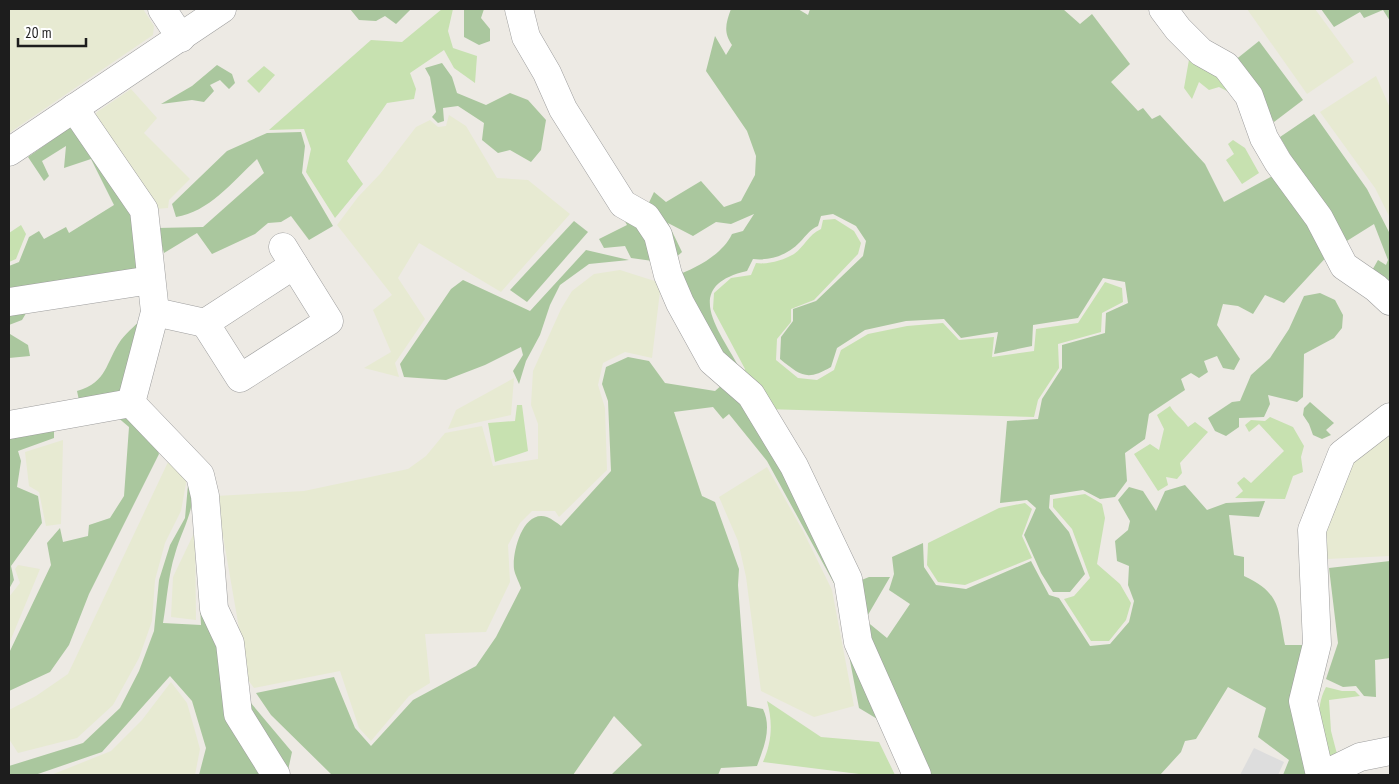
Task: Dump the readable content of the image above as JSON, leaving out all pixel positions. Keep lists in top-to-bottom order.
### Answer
{
  "scale_bar": "20 m"
}
